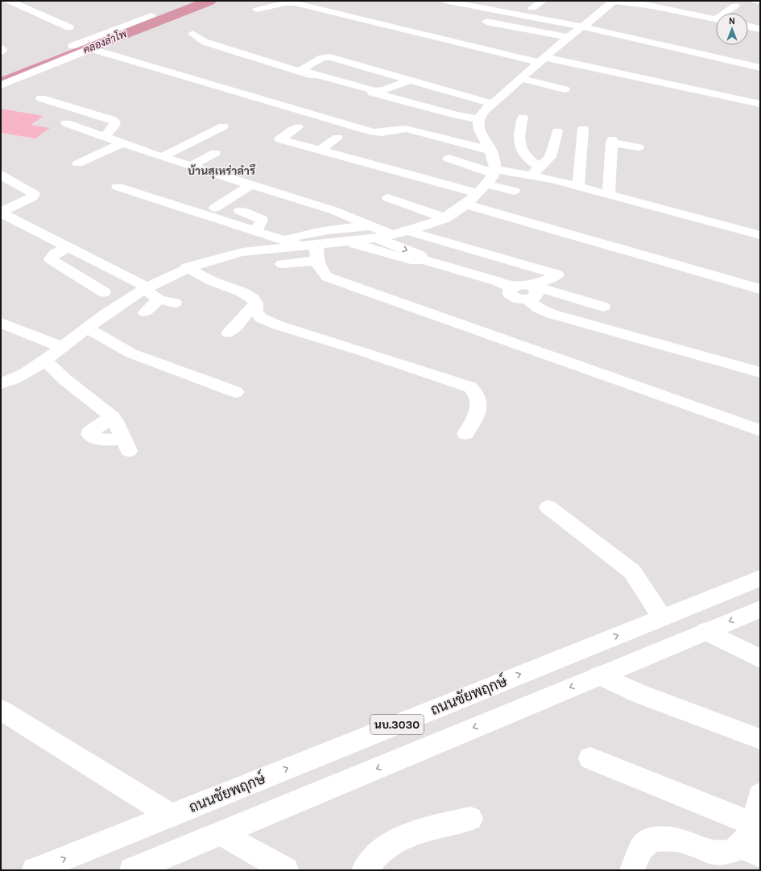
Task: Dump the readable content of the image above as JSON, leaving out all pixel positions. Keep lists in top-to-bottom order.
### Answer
{
  "streets": {
    "street": ["ถนนชัยพฤกษ์", "นบ.3030"]
  },
  "districts": ["บ้านสุเหร่าลำรี"],
  "water": ["คลองลำโพ"],
  "north": "top"
}
